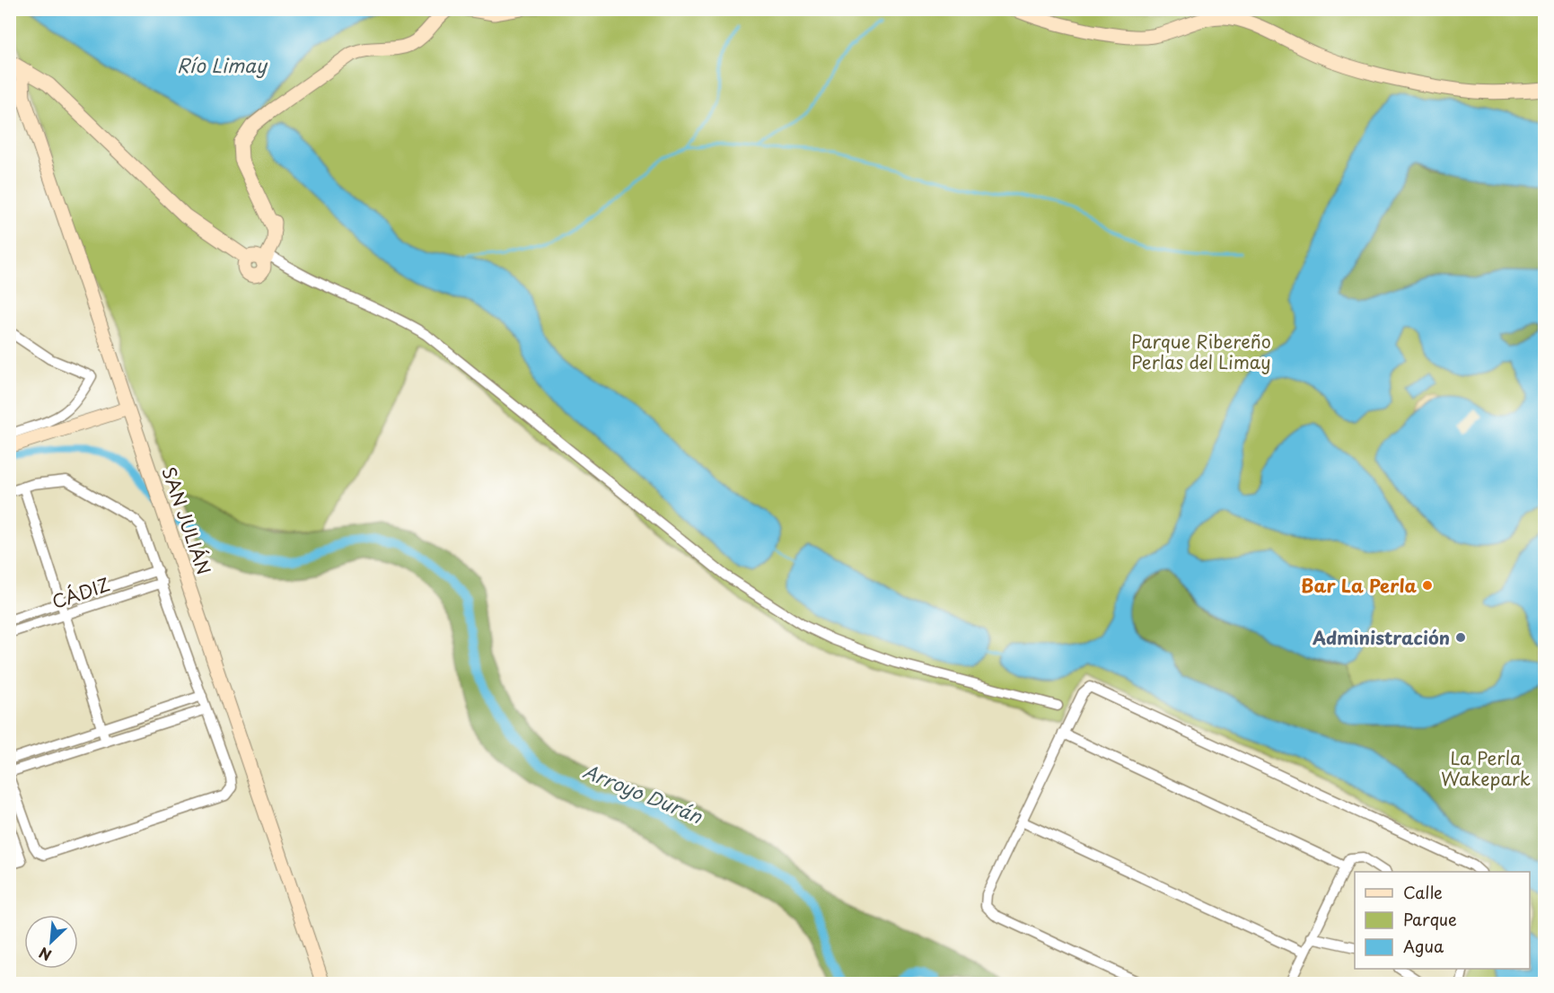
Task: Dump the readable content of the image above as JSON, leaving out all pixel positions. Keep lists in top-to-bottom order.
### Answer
{
  "streets": {
    "street": ["SAN JULIÁN", "CÁDIZ"]
  },
  "water": ["Río Limay", "Arroyo Durán"],
  "parks": ["Parque Ribereño Perlas del Limay", "La Perla Wakepark"],
  "places": ["Bar La Perla", "Administración"],
  "legend": ["Calle", "Parque", "Agua"],
  "north": "bottom left"
}
